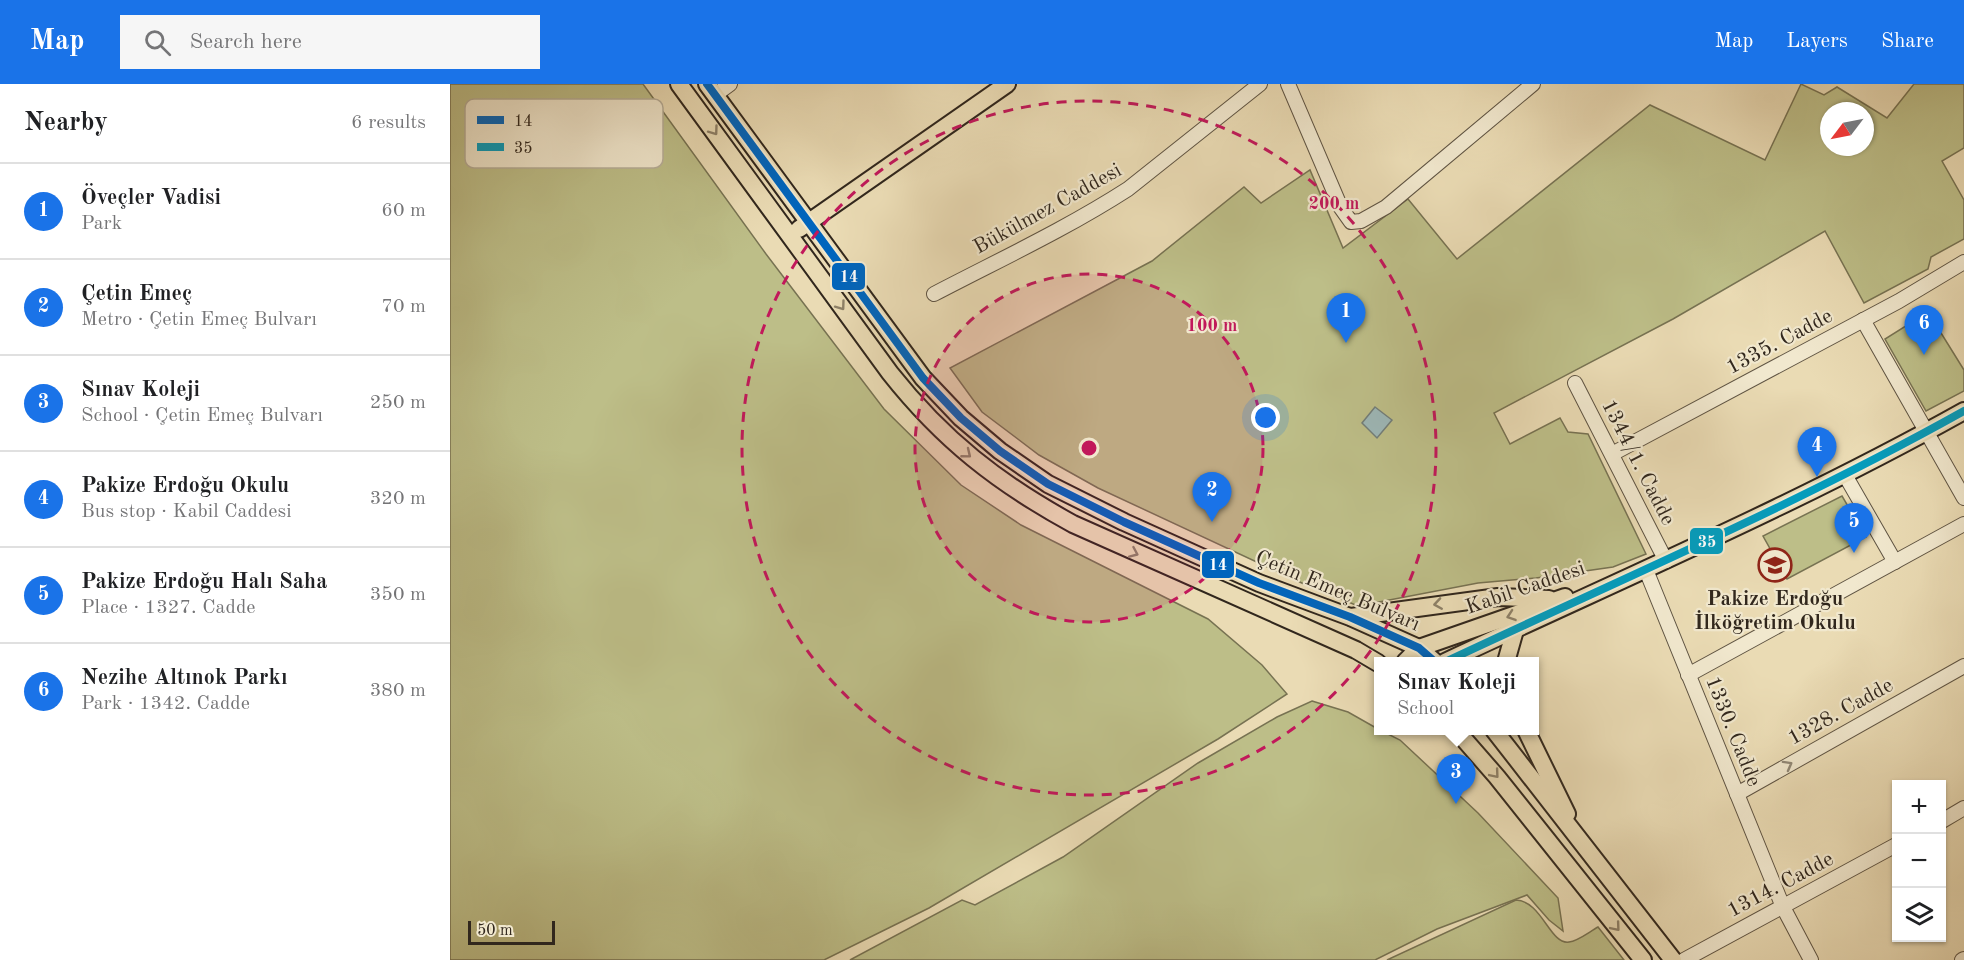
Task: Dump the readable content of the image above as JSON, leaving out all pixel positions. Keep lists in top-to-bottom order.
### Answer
{
  "streets": {
    "main road": ["Kabil Caddesi", "Çetin Emeç Bulvarı"],
    "street": [
      "Bükülmez Caddesi",
      "1335. Cadde",
      "1344/1. Cadde",
      "1328. Cadde",
      "1330. Cadde",
      "1314. Cadde"
    ]
  },
  "crossings": [
    ["1335. Cadde", "1344/1. Cadde"],
    ["1344/1. Cadde", "Kabil Caddesi"],
    ["Kabil Caddesi", "Çetin Emeç Bulvarı"],
    ["Kabil Caddesi", "1330. Cadde"],
    ["1328. Cadde", "1330. Cadde"],
    ["1330. Cadde", "1314. Cadde"]
  ],
  "one_way": ["1328. Cadde"],
  "places": {
    "school or university": ["Pakize Erdoğu İlköğretim Okulu"]
  },
  "lines": ["transit line 14", "transit line 35"],
  "legend": ["14", "35"],
  "scale_bar": "50 m",
  "north": "bottom left",
  "page": {
    "header": "Map",
    "search": "Search here",
    "nav": ["Map", "Layers", "Share"],
    "heading": ["Nearby", "6 results"],
    "list": [
      {
        "mark": "1",
        "name": "Öveçler Vadisi",
        "note": "Park",
        "value": "60 m"
      },
      {
        "mark": "2",
        "name": "Çetin Emeç",
        "note": "Metro · Çetin Emeç Bulvarı",
        "value": "70 m"
      },
      {
        "mark": "3",
        "name": "Sınav Koleji",
        "note": "School · Çetin Emeç Bulvarı",
        "value": "250 m"
      },
      {
        "mark": "4",
        "name": "Pakize Erdoğu Okulu",
        "note": "Bus stop · Kabil Caddesi",
        "value": "320 m"
      },
      {
        "mark": "5",
        "name": "Pakize Erdoğu Halı Saha",
        "note": "Place · 1327. Cadde",
        "value": "350 m"
      },
      {
        "mark": "6",
        "name": "Nezihe Altınok Parkı",
        "note": "Park · 1342. Cadde",
        "value": "380 m"
      }
    ],
    "pins": [
      "1",
      "6",
      "4",
      "2",
      "5",
      "3"
    ],
    "popup": ["Sınav Koleji", "School"],
    "map_buttons": ["+", "−"],
    "scale": "50 m"
  },
  "rings": ["200 m", "100 m"]
}
